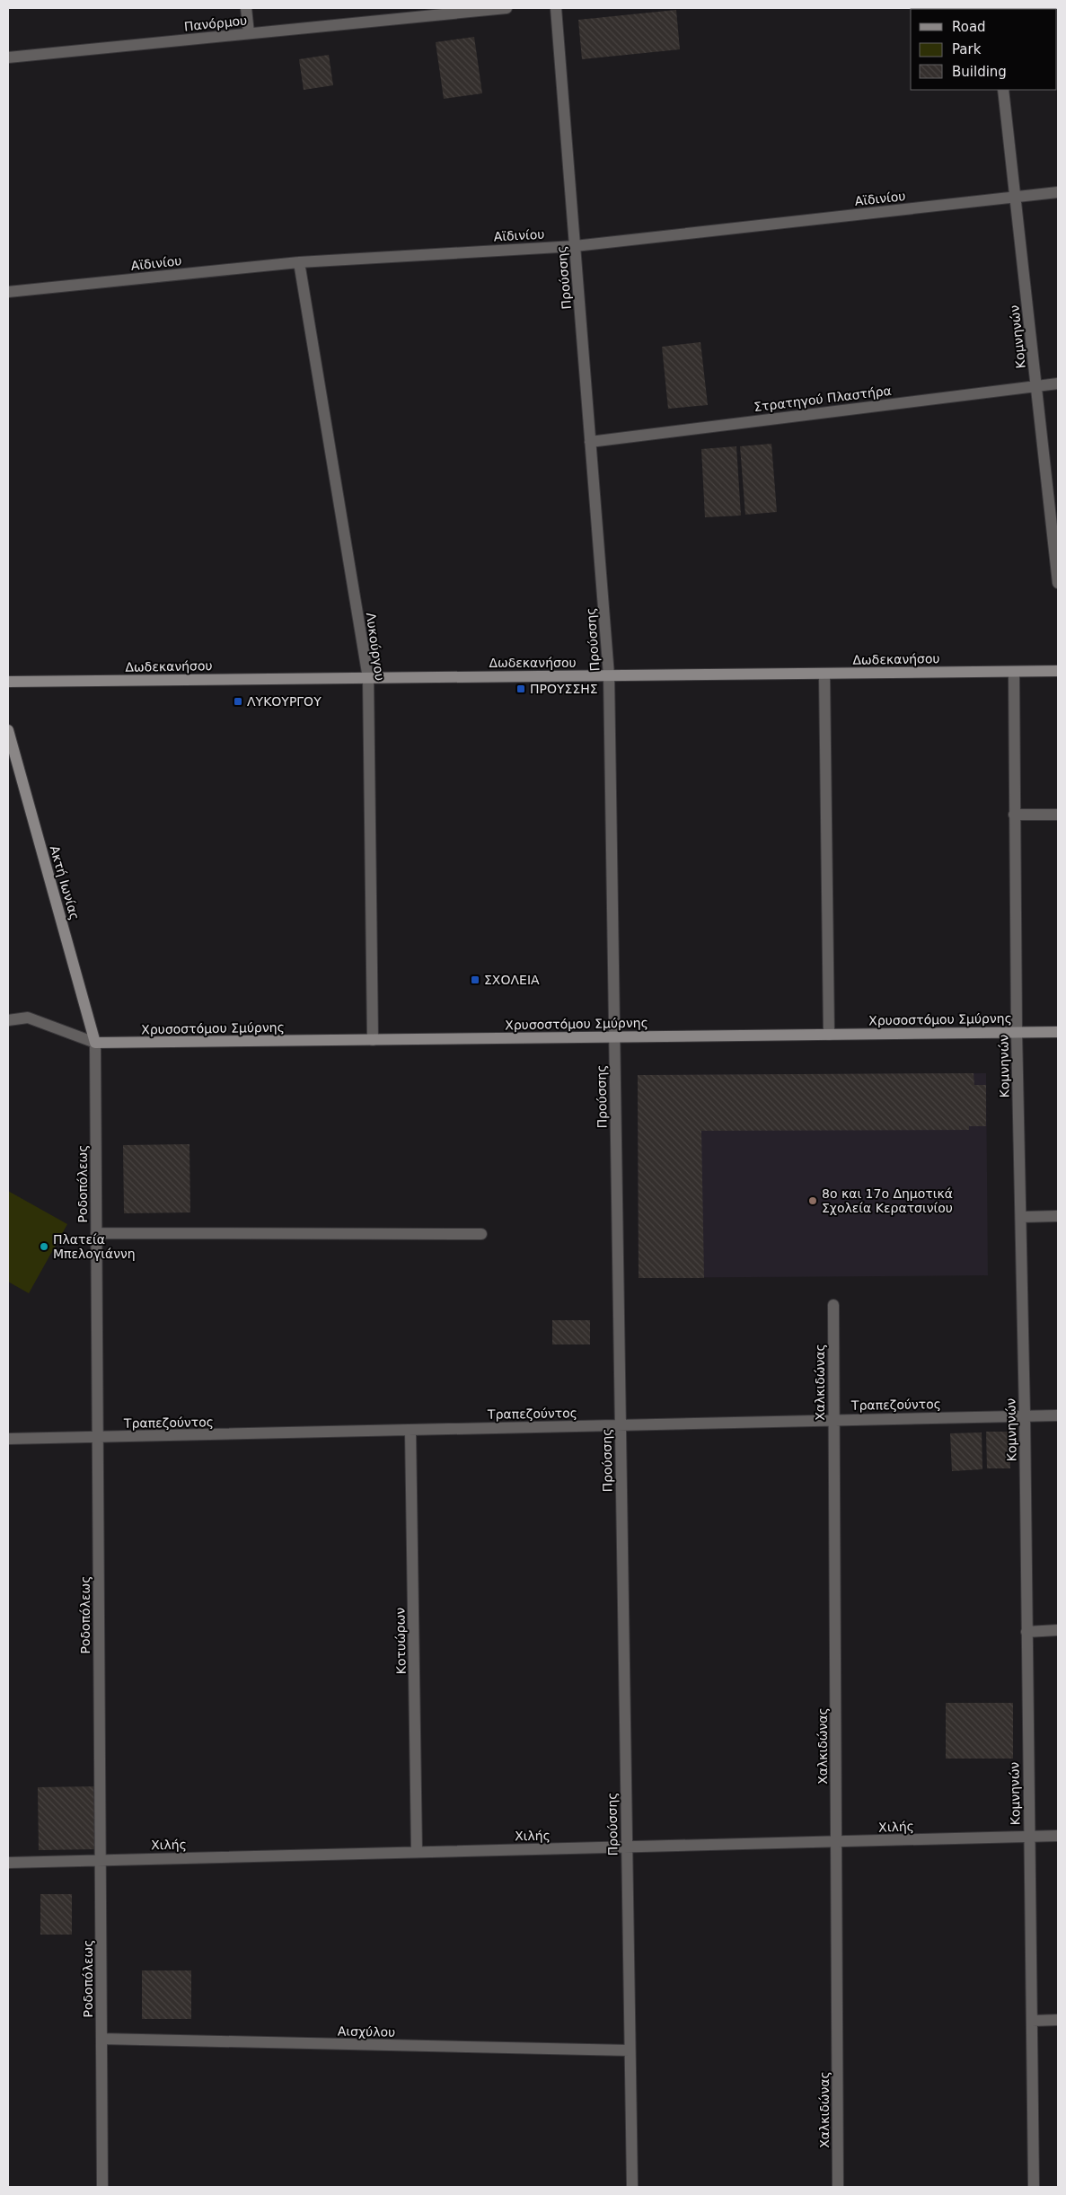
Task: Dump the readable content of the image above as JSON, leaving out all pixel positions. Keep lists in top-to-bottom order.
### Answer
{
  "streets": {
    "street": [
      "Πανόρμου",
      "Αϊδινίου",
      "Προύσσης",
      "Κομνηνών",
      "Στρατηγού Πλαστήρα",
      "Λυκούργου",
      "Δωδεκανήσου",
      "Ακτή Ιωνίας",
      "Χρυσοστόμου Σμύρνης",
      "Ροδοπόλεως",
      "Χαλκιδώνας",
      "Τραπεζούντος",
      "Κοτυώρων",
      "Χιλής",
      "Αισχύλου"
    ]
  },
  "crossings": [
    ["Αϊδινίου", "Προύσσης"],
    ["Αϊδινίου", "Κομνηνών"],
    ["Αϊδινίου", "Λυκούργου"],
    ["Προύσσης", "Στρατηγού Πλαστήρα"],
    ["Προύσσης", "Δωδεκανήσου"],
    ["Προύσσης", "Χρυσοστόμου Σμύρνης"],
    ["Προύσσης", "Τραπεζούντος"],
    ["Προύσσης", "Χιλής"],
    ["Προύσσης", "Αισχύλου"],
    ["Κομνηνών", "Στρατηγού Πλαστήρα"],
    ["Κομνηνών", "Δωδεκανήσου"],
    ["Κομνηνών", "Χρυσοστόμου Σμύρνης"],
    ["Κομνηνών", "Τραπεζούντος"],
    ["Κομνηνών", "Χιλής"],
    ["Λυκούργου", "Δωδεκανήσου"],
    ["Λυκούργου", "Χρυσοστόμου Σμύρνης"],
    ["Ακτή Ιωνίας", "Χρυσοστόμου Σμύρνης"],
    ["Ακτή Ιωνίας", "Ροδοπόλεως"],
    ["Χρυσοστόμου Σμύρνης", "Ροδοπόλεως"],
    ["Ροδοπόλεως", "Τραπεζούντος"],
    ["Ροδοπόλεως", "Χιλής"],
    ["Ροδοπόλεως", "Αισχύλου"],
    ["Χαλκιδώνας", "Τραπεζούντος"],
    ["Χαλκιδώνας", "Χιλής"],
    ["Τραπεζούντος", "Κοτυώρων"],
    ["Κοτυώρων", "Χιλής"]
  ],
  "places": {
    "transit": ["ΠΡΟΥΣΣΗΣ", "ΛΥΚΟΥΡΓΟΥ", "ΣΧΟΛΕΙΑ"],
    "other": ["8ο και 17ο Δημοτικά Σχολεία Κερατσινίου", "Πλατεία Μπελογιάννη"]
  },
  "legend": ["Road", "Park", "Building"]
}
